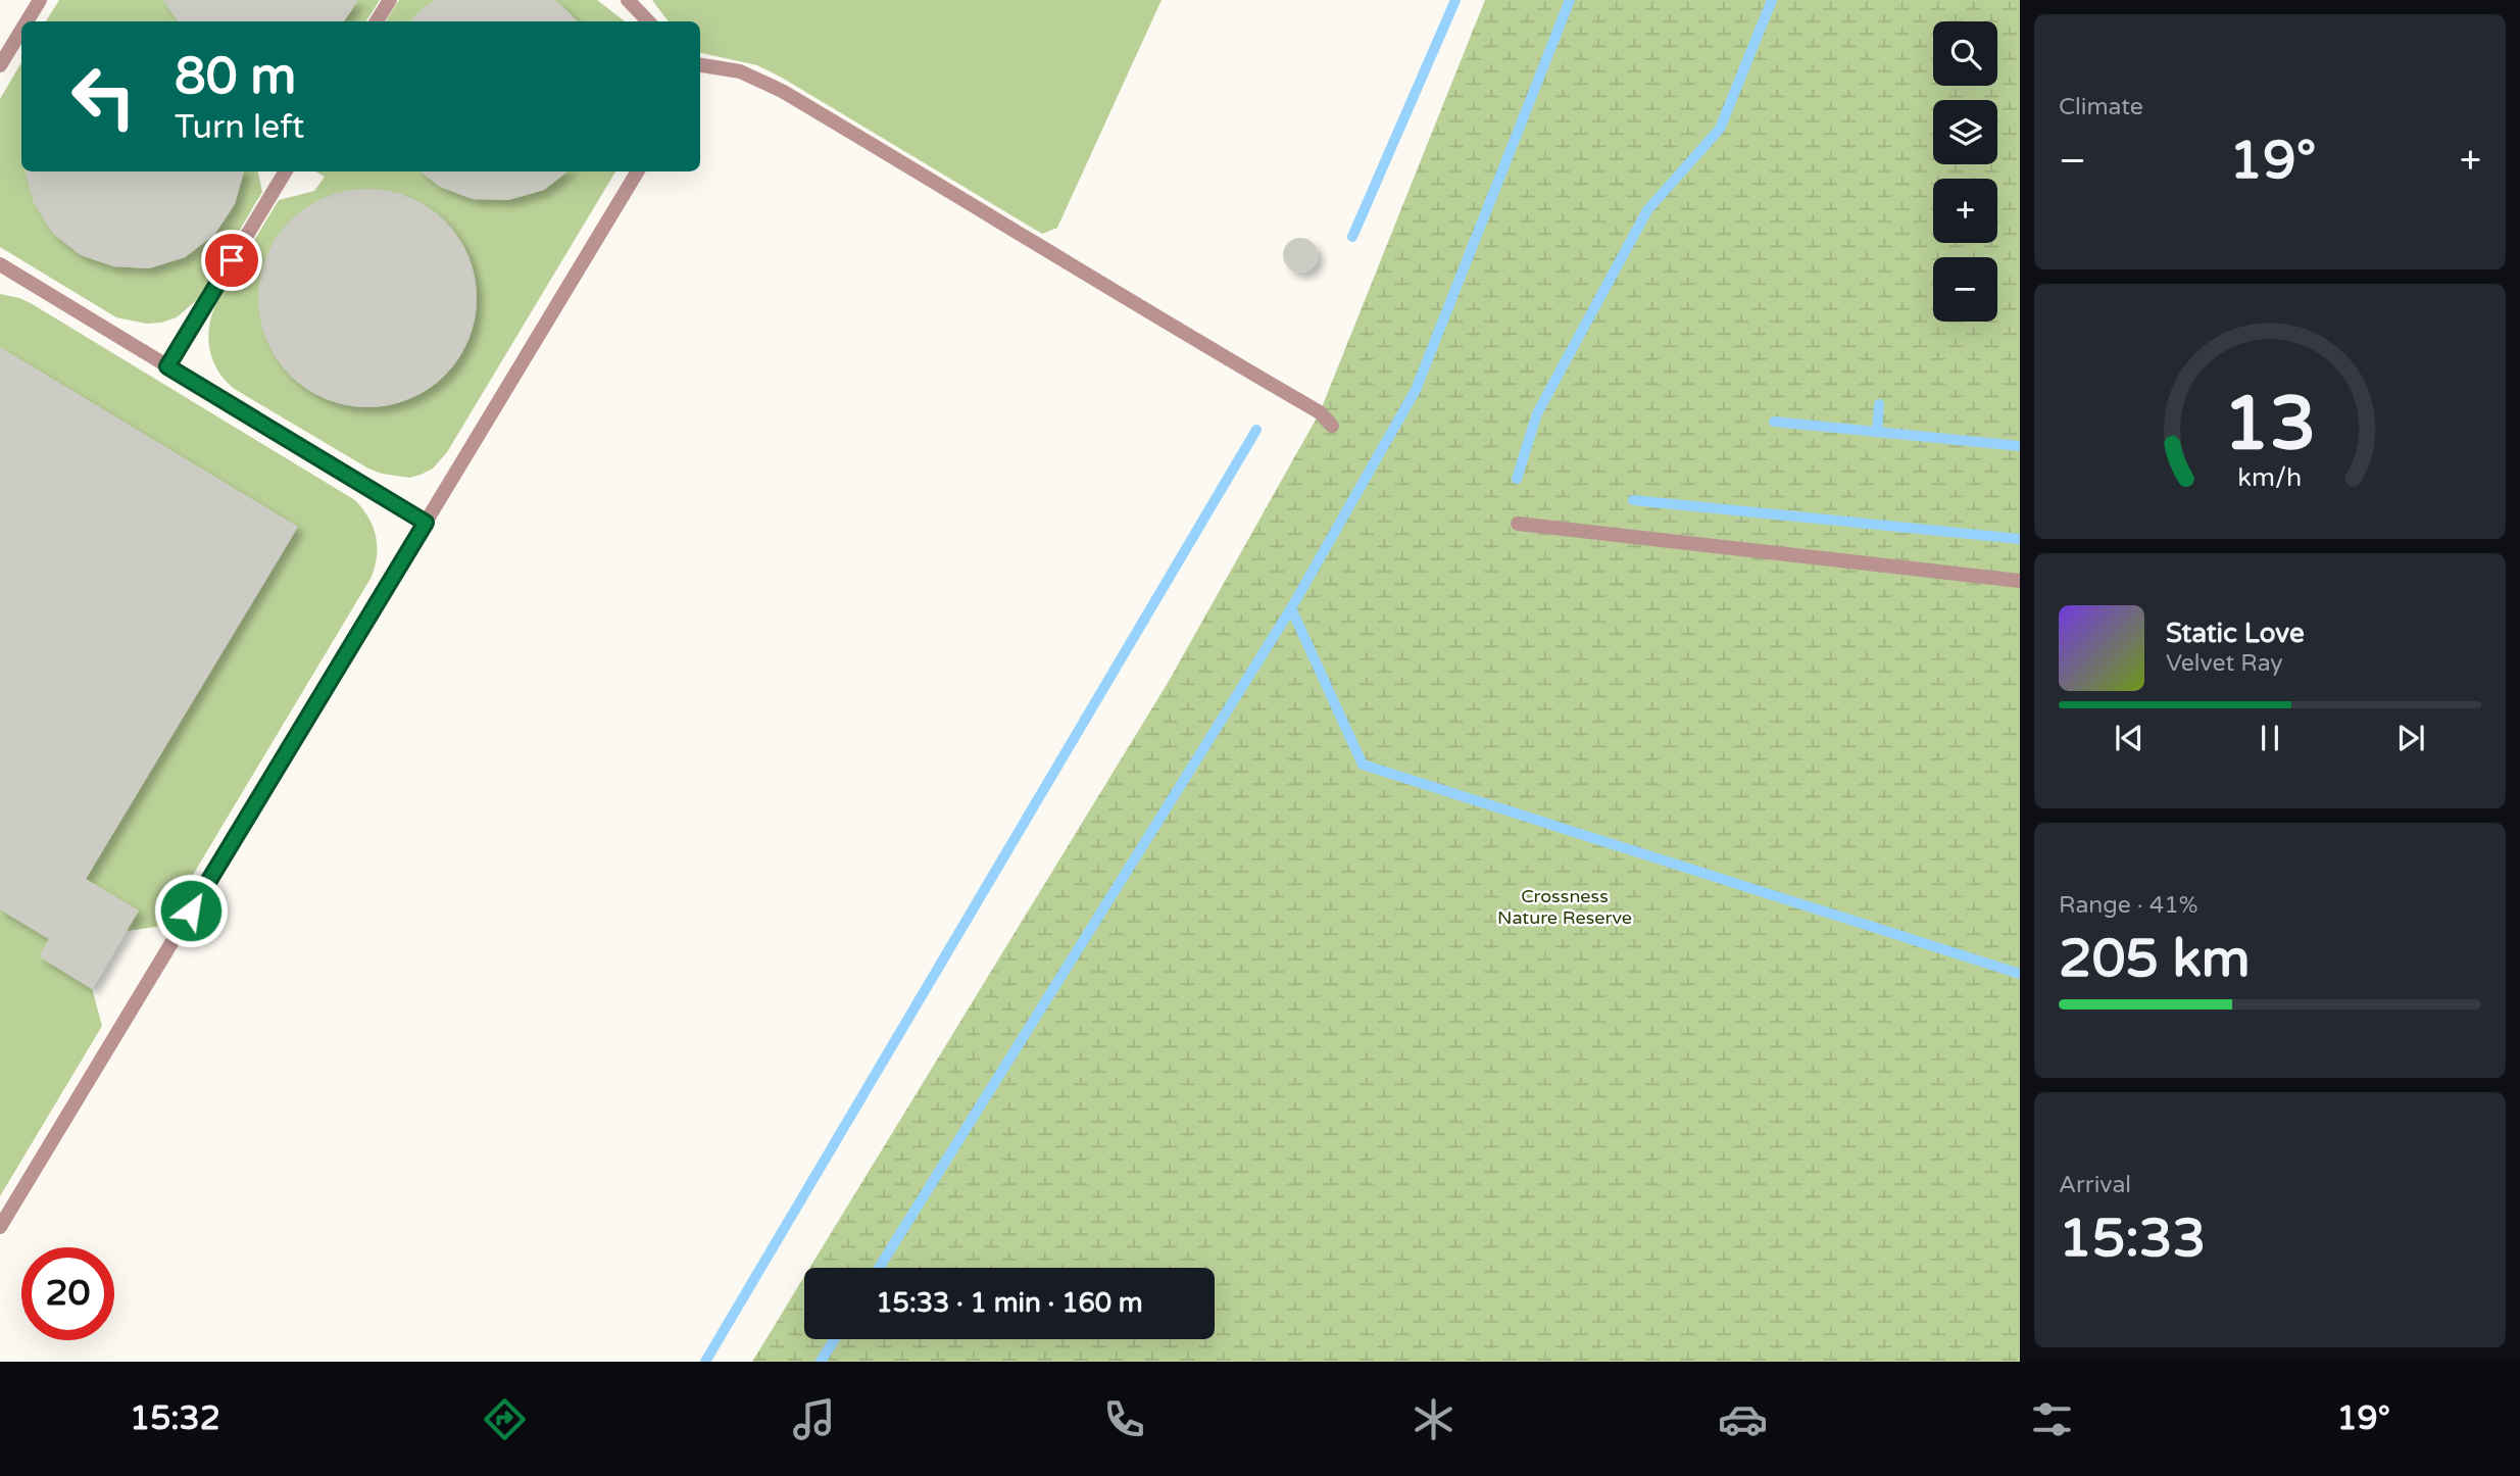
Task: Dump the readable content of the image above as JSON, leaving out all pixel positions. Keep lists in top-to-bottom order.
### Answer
{
  "parks": ["Crossness Nature Reserve"],
  "page": {
    "tile": [
      "Climate",
      ["Range · 41%", "205 km"],
      ["Arrival", "15:33"]
    ],
    "map_buttons": ["+", "−"],
    "turn": ["80 m", "Turn left"],
    "heat": ["−", "19°", "+"],
    "song": ["Static Love", "Velvet Ray"],
    "limit": "20",
    "trip": "15:33 · 1 min · 160 m",
    "tabs": ["15:32", "19°"],
    "gauge": ["13", "km/h"]
  }
}
